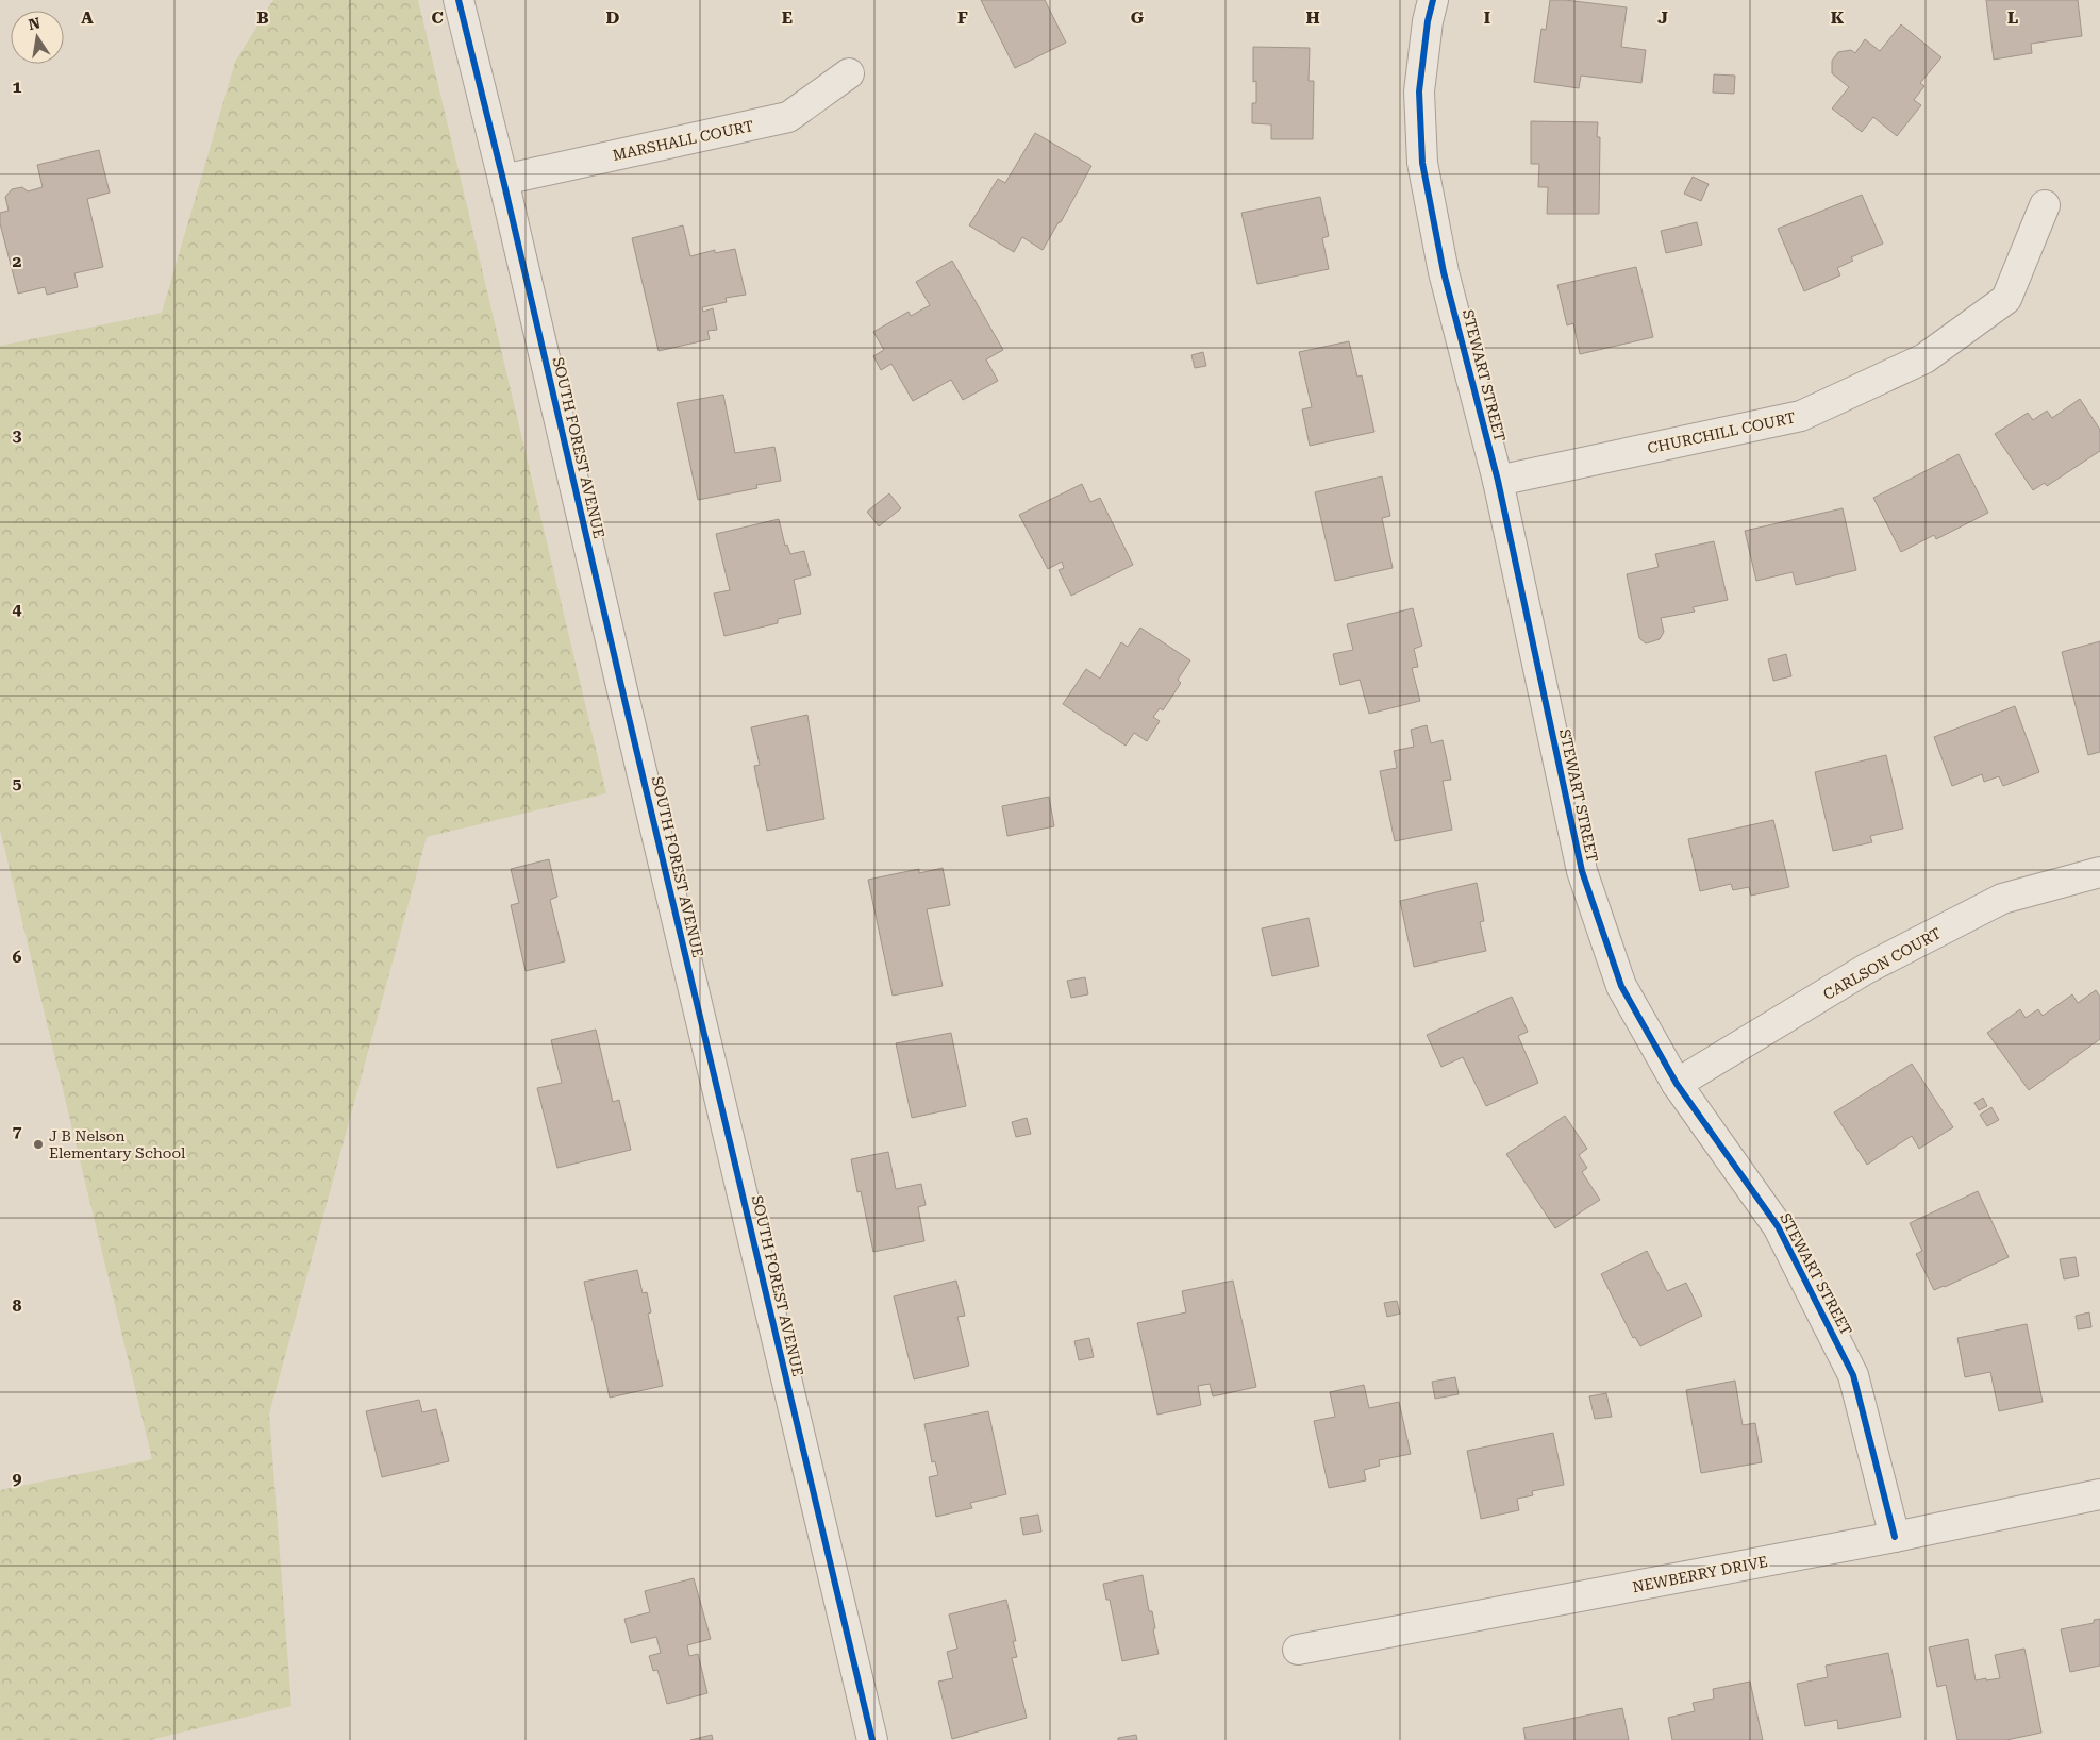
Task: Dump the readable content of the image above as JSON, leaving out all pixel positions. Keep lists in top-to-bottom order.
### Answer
{
  "streets": {
    "street": [
      "MARSHALL COURT",
      "STEWART STREET",
      "CHURCHILL COURT",
      "SOUTH FOREST AVENUE",
      "CARLSON COURT",
      "NEWBERRY DRIVE"
    ]
  },
  "crossings": [
    ["MARSHALL COURT", "SOUTH FOREST AVENUE"],
    ["STEWART STREET", "CHURCHILL COURT"],
    ["STEWART STREET", "CARLSON COURT"],
    ["STEWART STREET", "NEWBERRY DRIVE"]
  ],
  "places": ["J B Nelson Elementary School"],
  "north": "top",
  "grid": {
    "columns": [
      "A",
      "B",
      "C",
      "D",
      "E",
      "F",
      "G",
      "H",
      "I",
      "J",
      "K",
      "L"
    ],
    "rows": [
      "1",
      "2",
      "3",
      "4",
      "5",
      "6",
      "7",
      "8",
      "9"
    ]
  }
}
